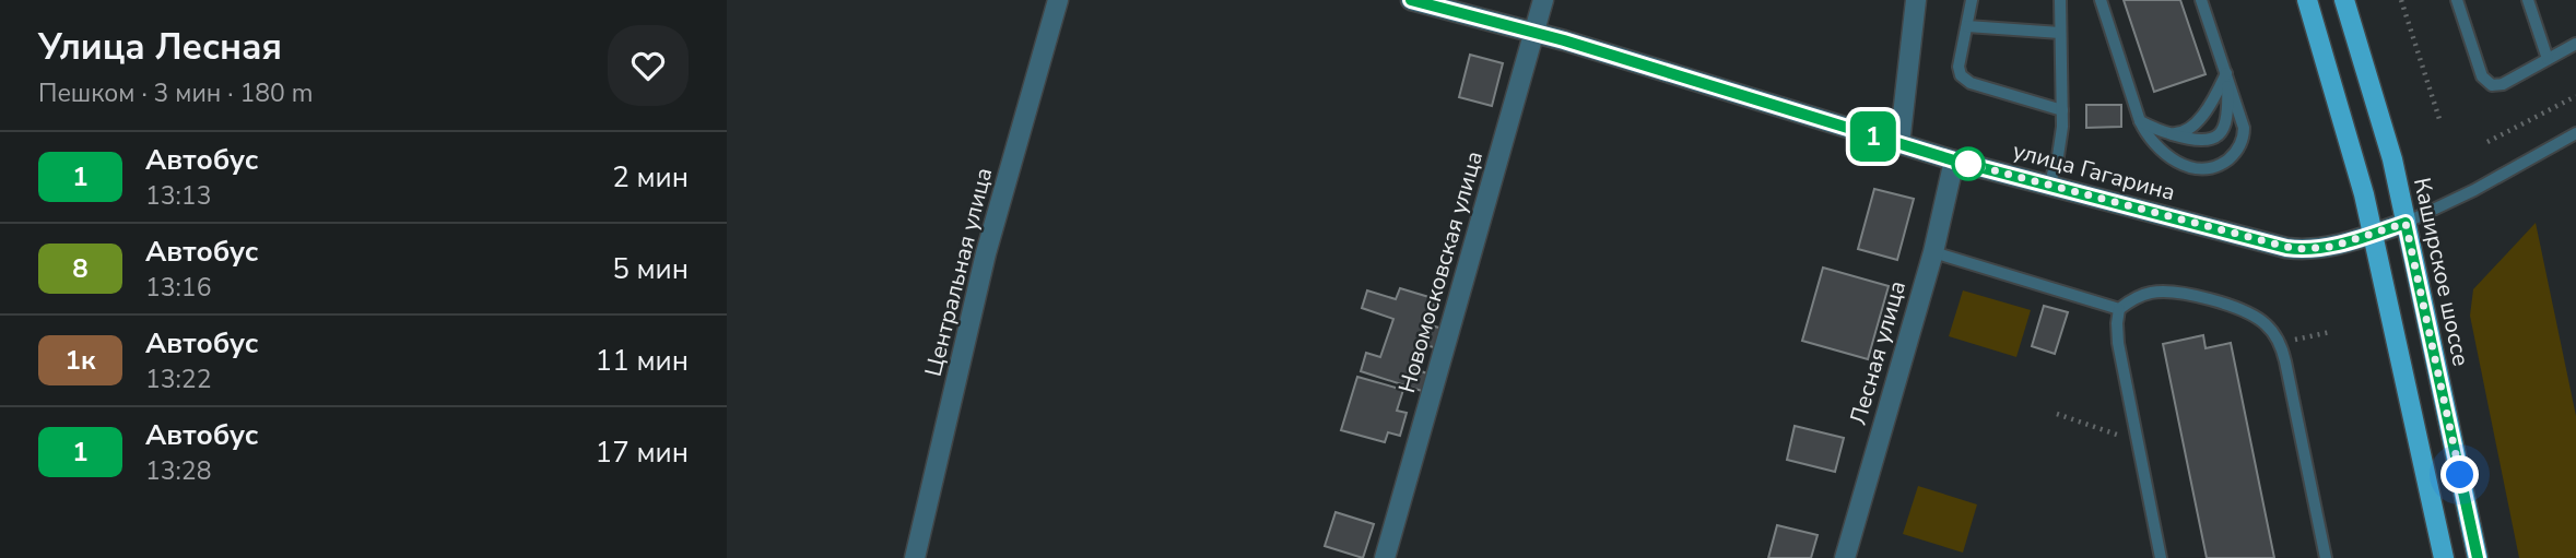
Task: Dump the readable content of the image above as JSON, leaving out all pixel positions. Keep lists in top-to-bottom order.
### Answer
{
  "streets": {
    "main road": ["Каширское шоссе"],
    "street": [
      "улица Гагарина",
      "Центральная улица",
      "Новомосковская улица",
      "Лесная улица"
    ]
  },
  "crossings": [
    ["улица Гагарина", "Новомосковская улица"],
    ["улица Гагарина", "Каширское шоссе"],
    ["улица Гагарина", "Лесная улица"]
  ],
  "lines": ["bus line 1"],
  "page": {
    "heading": ["Улица Лесная", "Пешком · 3 мин · 180 m"],
    "on_map": "1",
    "list": [
      {
        "mark": "1",
        "name": "Автобус",
        "note": "13:13",
        "value": "2 мин"
      },
      {
        "mark": "8",
        "name": "Автобус",
        "note": "13:16",
        "value": "5 мин"
      },
      {
        "mark": "1к",
        "name": "Автобус",
        "note": "13:22",
        "value": "11 мин"
      },
      {
        "mark": "1",
        "name": "Автобус",
        "note": "13:28",
        "value": "17 мин"
      }
    ]
  }
}
